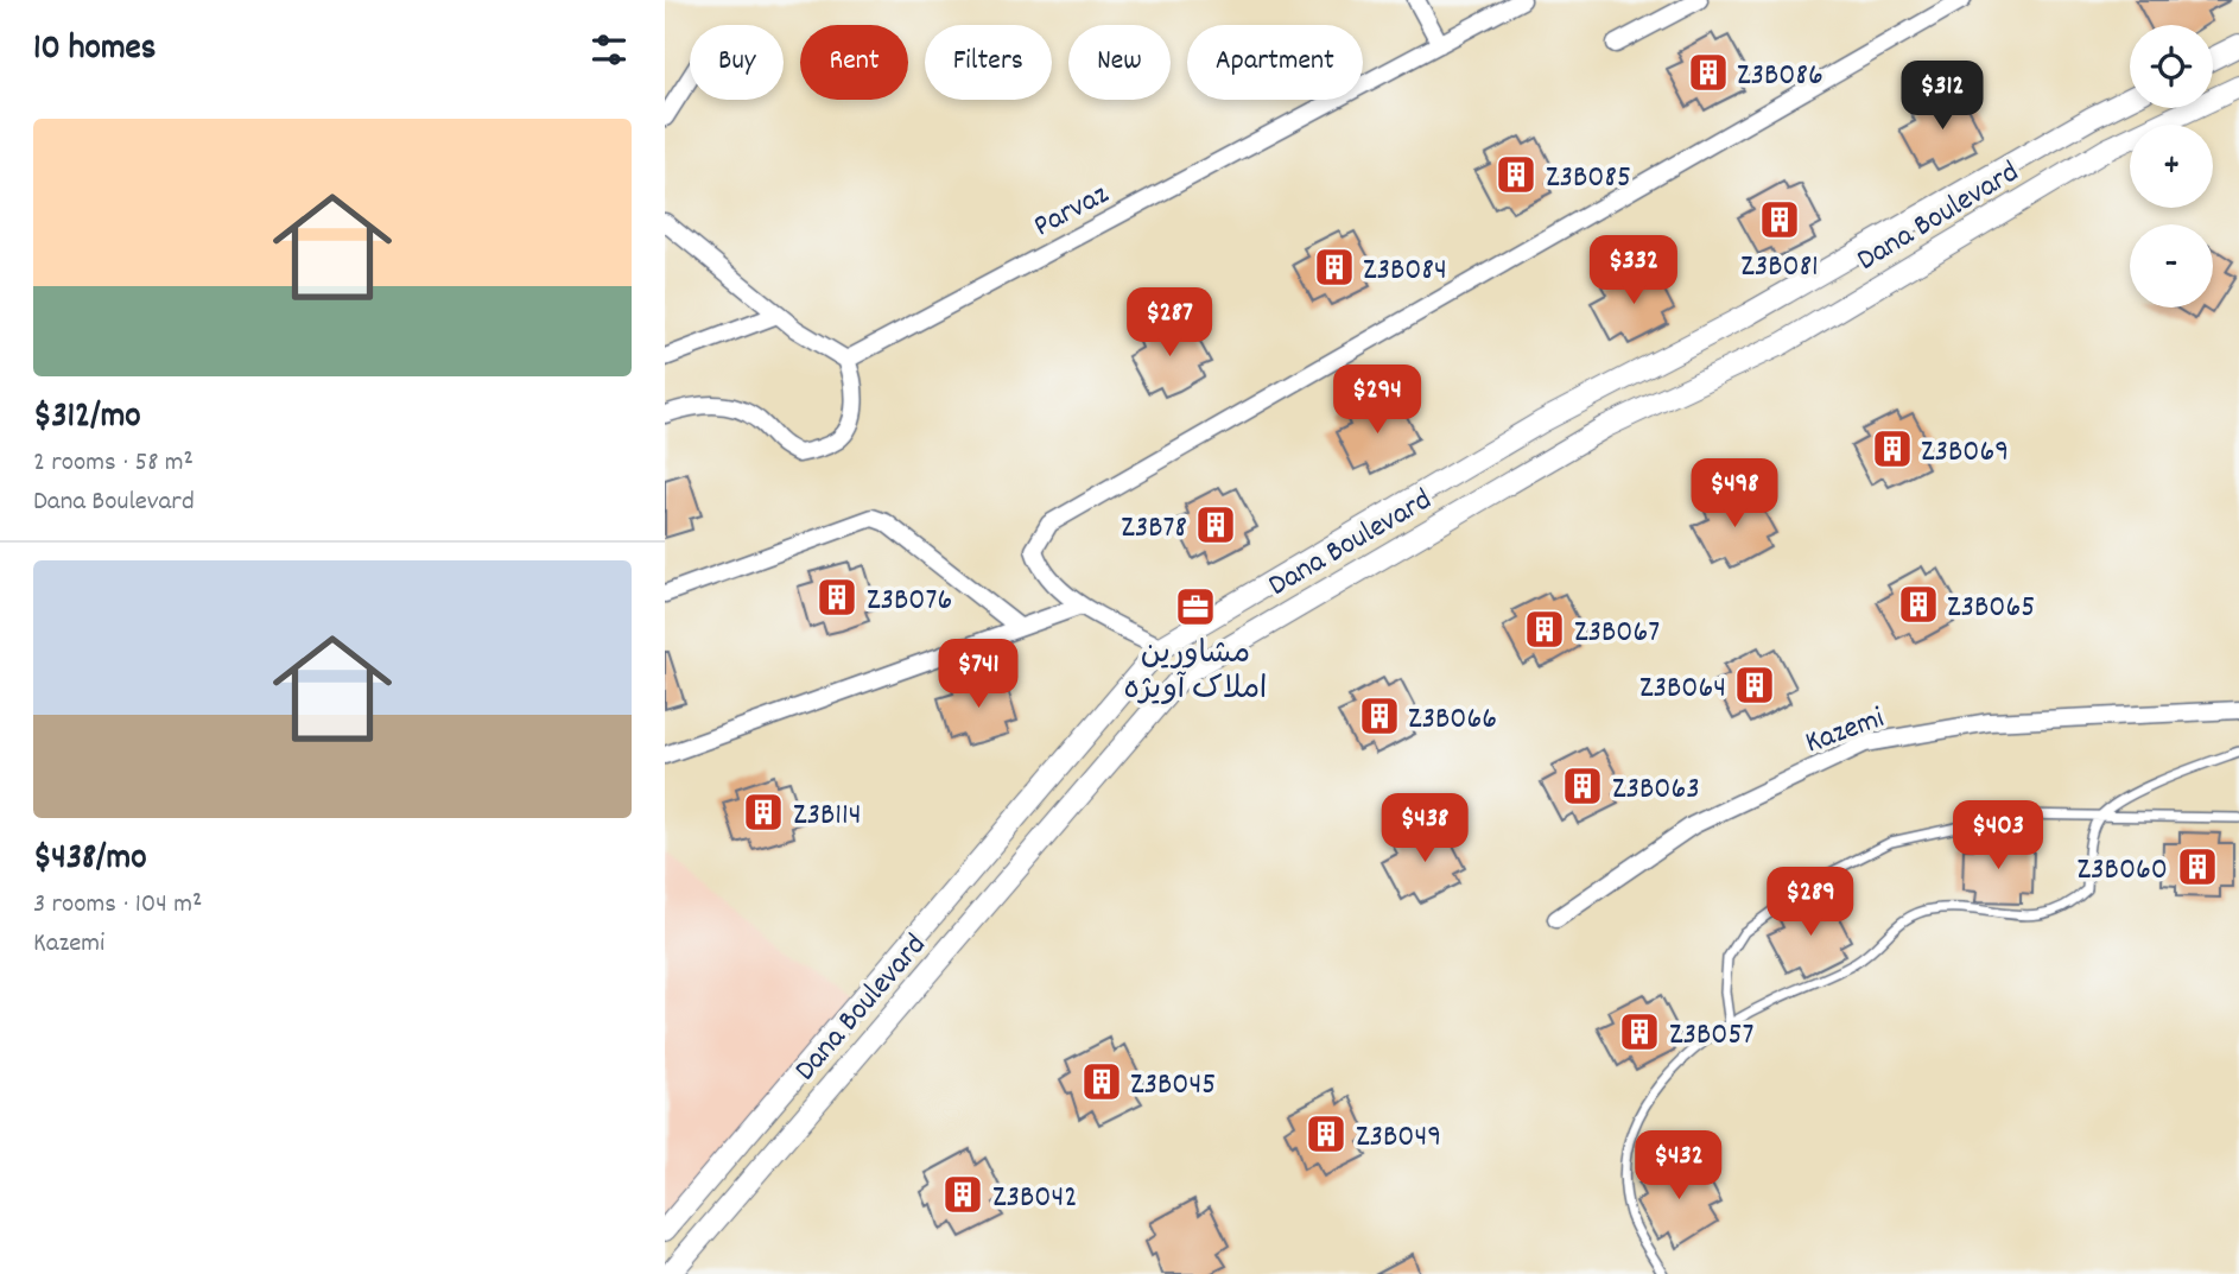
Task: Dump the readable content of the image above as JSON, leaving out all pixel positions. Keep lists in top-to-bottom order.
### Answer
{
  "streets": {
    "street": ["Parvaz", "Dana Boulevard", "Kazemi"]
  },
  "places": {
    "building": [
      "Z3B086",
      "Z3B085",
      "Z3B081",
      "Z3B084",
      "Z3B069",
      "Z3B78",
      "Z3B076",
      "Z3B065",
      "Z3B067",
      "Z3B064",
      "Z3B066",
      "Z3B063",
      "Z3B114",
      "Z3B060",
      "Z3B057",
      "Z3B045",
      "Z3B049",
      "Z3B042"
    ],
    "office": ["مشاورین املاک آویژه"]
  },
  "page": {
    "heading": "10 homes",
    "map_buttons": ["+", "−"],
    "chip": [
      "Buy",
      "Rent",
      "Filters",
      "New",
      "Apartment"
    ],
    "price": [
      "$312",
      "$332",
      "$287",
      "$294",
      "$498",
      "$741",
      "$438",
      "$403",
      "$289",
      "$432"
    ],
    "list": [
      {
        "name": "$312/mo",
        "note": "2 rooms · 58 m² · Dana Boulevard"
      },
      {
        "name": "$438/mo",
        "note": "3 rooms · 104 m² · Kazemi"
      }
    ]
  }
}
